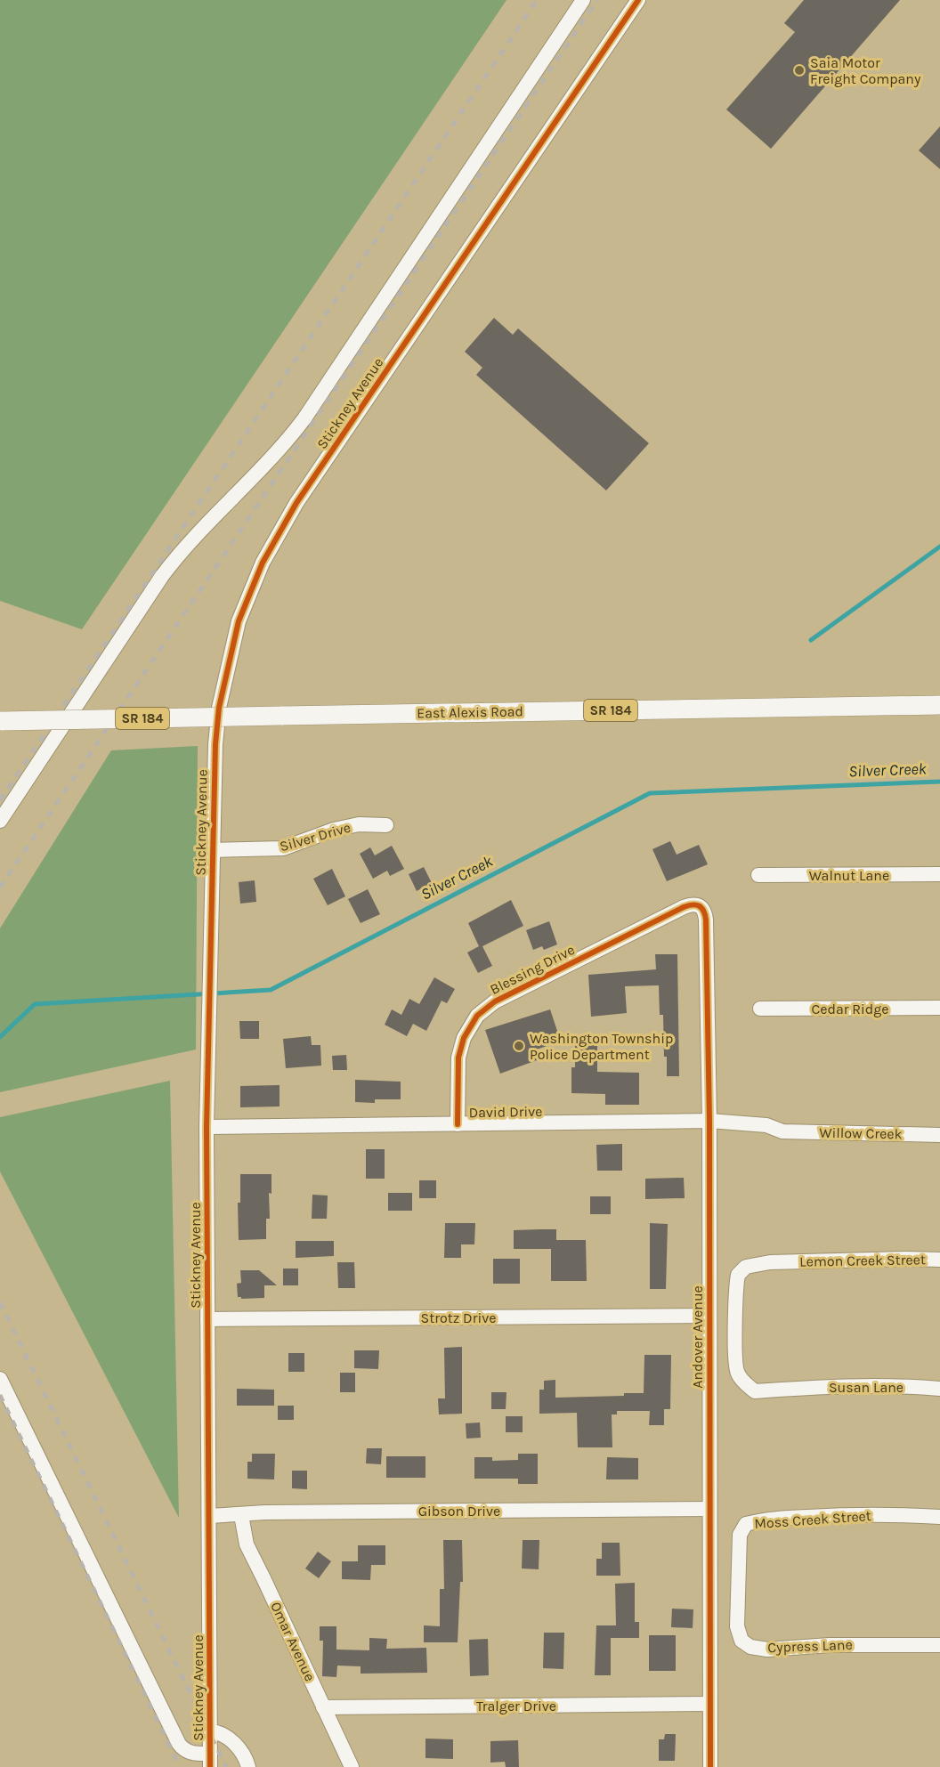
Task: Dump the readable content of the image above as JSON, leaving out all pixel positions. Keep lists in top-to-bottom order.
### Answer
{
  "streets": {
    "main road": ["SR 184", "East Alexis Road"],
    "street": [
      "Stickney Avenue",
      "Silver Drive",
      "Walnut Lane",
      "Blessing Drive",
      "Cedar Ridge",
      "David Drive",
      "Willow Creek",
      "Lemon Creek Street",
      "Strotz Drive",
      "Andover Avenue",
      "Susan Lane",
      "Gibson Drive",
      "Moss Creek Street",
      "Omar Avenue",
      "Cypress Lane",
      "Tralger Drive"
    ]
  },
  "crossings": [
    ["Stickney Avenue", "Silver Drive"],
    ["Stickney Avenue", "David Drive"],
    ["Stickney Avenue", "Strotz Drive"],
    ["Stickney Avenue", "Gibson Drive"],
    ["Blessing Drive", "David Drive"],
    ["Blessing Drive", "Andover Avenue"],
    ["David Drive", "Willow Creek"],
    ["David Drive", "Andover Avenue"],
    ["Lemon Creek Street", "Susan Lane"],
    ["Strotz Drive", "Andover Avenue"],
    ["Andover Avenue", "Gibson Drive"],
    ["Andover Avenue", "Tralger Drive"],
    ["Gibson Drive", "Omar Avenue"],
    ["Moss Creek Street", "Cypress Lane"],
    ["Omar Avenue", "Tralger Drive"]
  ],
  "water": ["Silver Creek"],
  "places": ["Saia Motor Freight Company", "Washington Township Police Department"]
}
